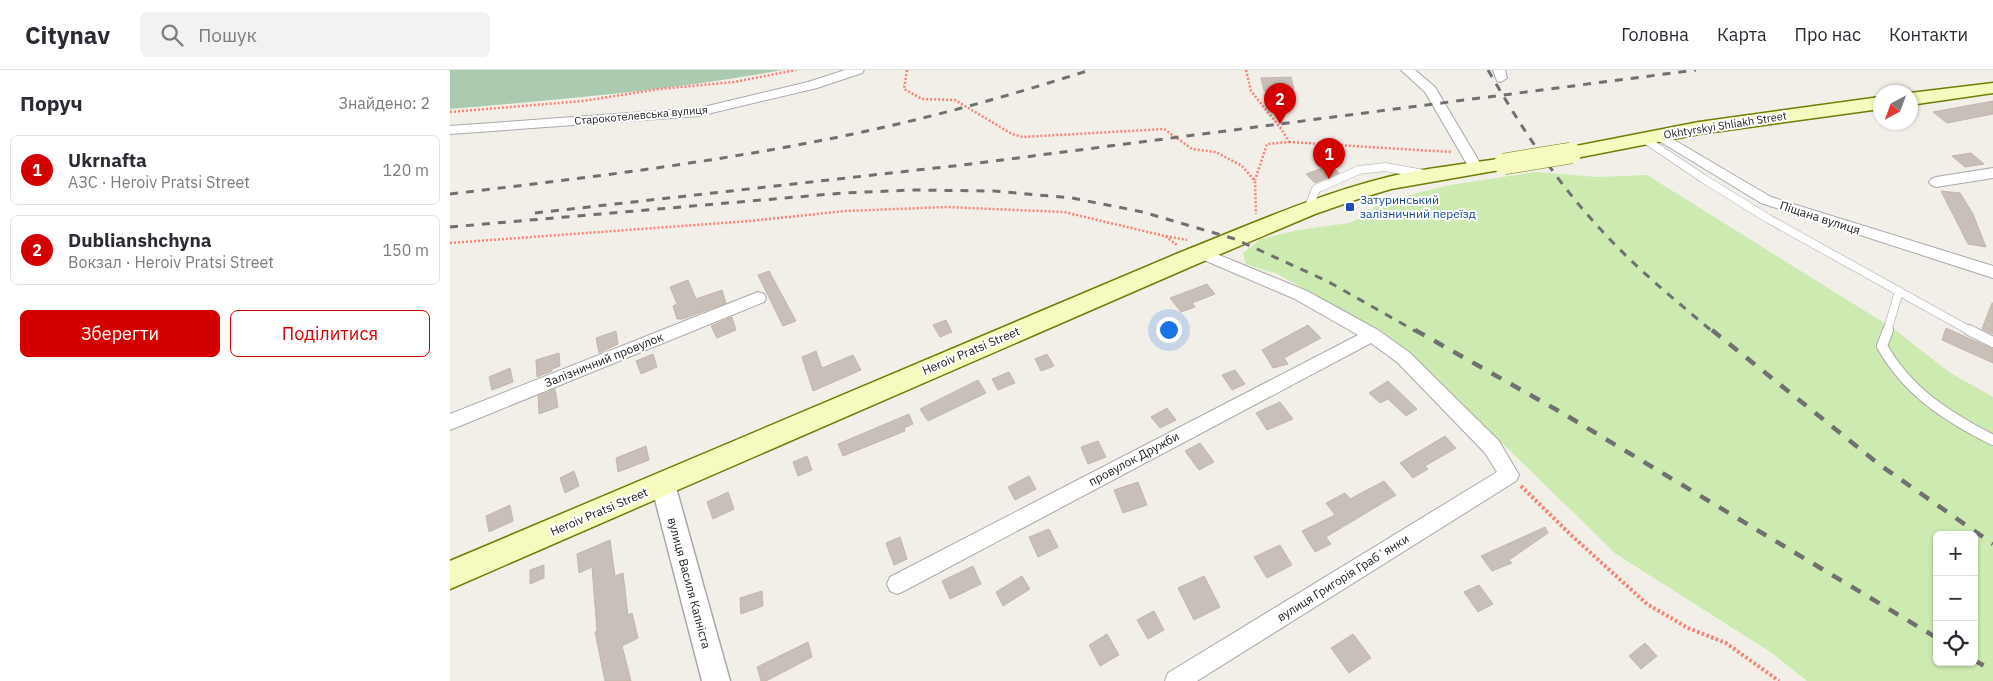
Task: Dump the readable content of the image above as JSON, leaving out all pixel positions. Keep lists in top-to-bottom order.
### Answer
{
  "streets": {
    "main road": ["Okhtyrskyi Shliakh Street", "Heroiv Pratsi Street"],
    "street": [
      "Старокотелевська вулиця",
      "Піщана вулиця",
      "Залізничний провулок",
      "провулок Дружби",
      "вулиця Григорія Грабʼянки",
      "вулиця Василя Капніста"
    ]
  },
  "crossings": [
    ["Okhtyrskyi Shliakh Street", "Піщана вулиця"],
    ["Okhtyrskyi Shliakh Street", "Heroiv Pratsi Street"],
    ["Heroiv Pratsi Street", "вулиця Василя Капніста"]
  ],
  "places": {
    "transit": ["Затуринський залізничний переїзд"]
  },
  "north": "bottom left",
  "page": {
    "header": "Citynav",
    "search": "Пошук",
    "nav": [
      "Головна",
      "Карта",
      "Про нас",
      "Контакти"
    ],
    "heading": ["Поруч", "Знайдено: 2"],
    "pins": ["2", "1"],
    "list": [
      {
        "mark": "1",
        "name": "Ukrnafta",
        "note": "АЗС · Heroiv Pratsi Street",
        "value": "120 m"
      },
      {
        "mark": "2",
        "name": "Dublianshchyna",
        "note": "Вокзал · Heroiv Pratsi Street",
        "value": "150 m"
      }
    ],
    "buttons": ["Зберегти", "Поділитися"],
    "map_buttons": ["+", "−"]
  }
}
